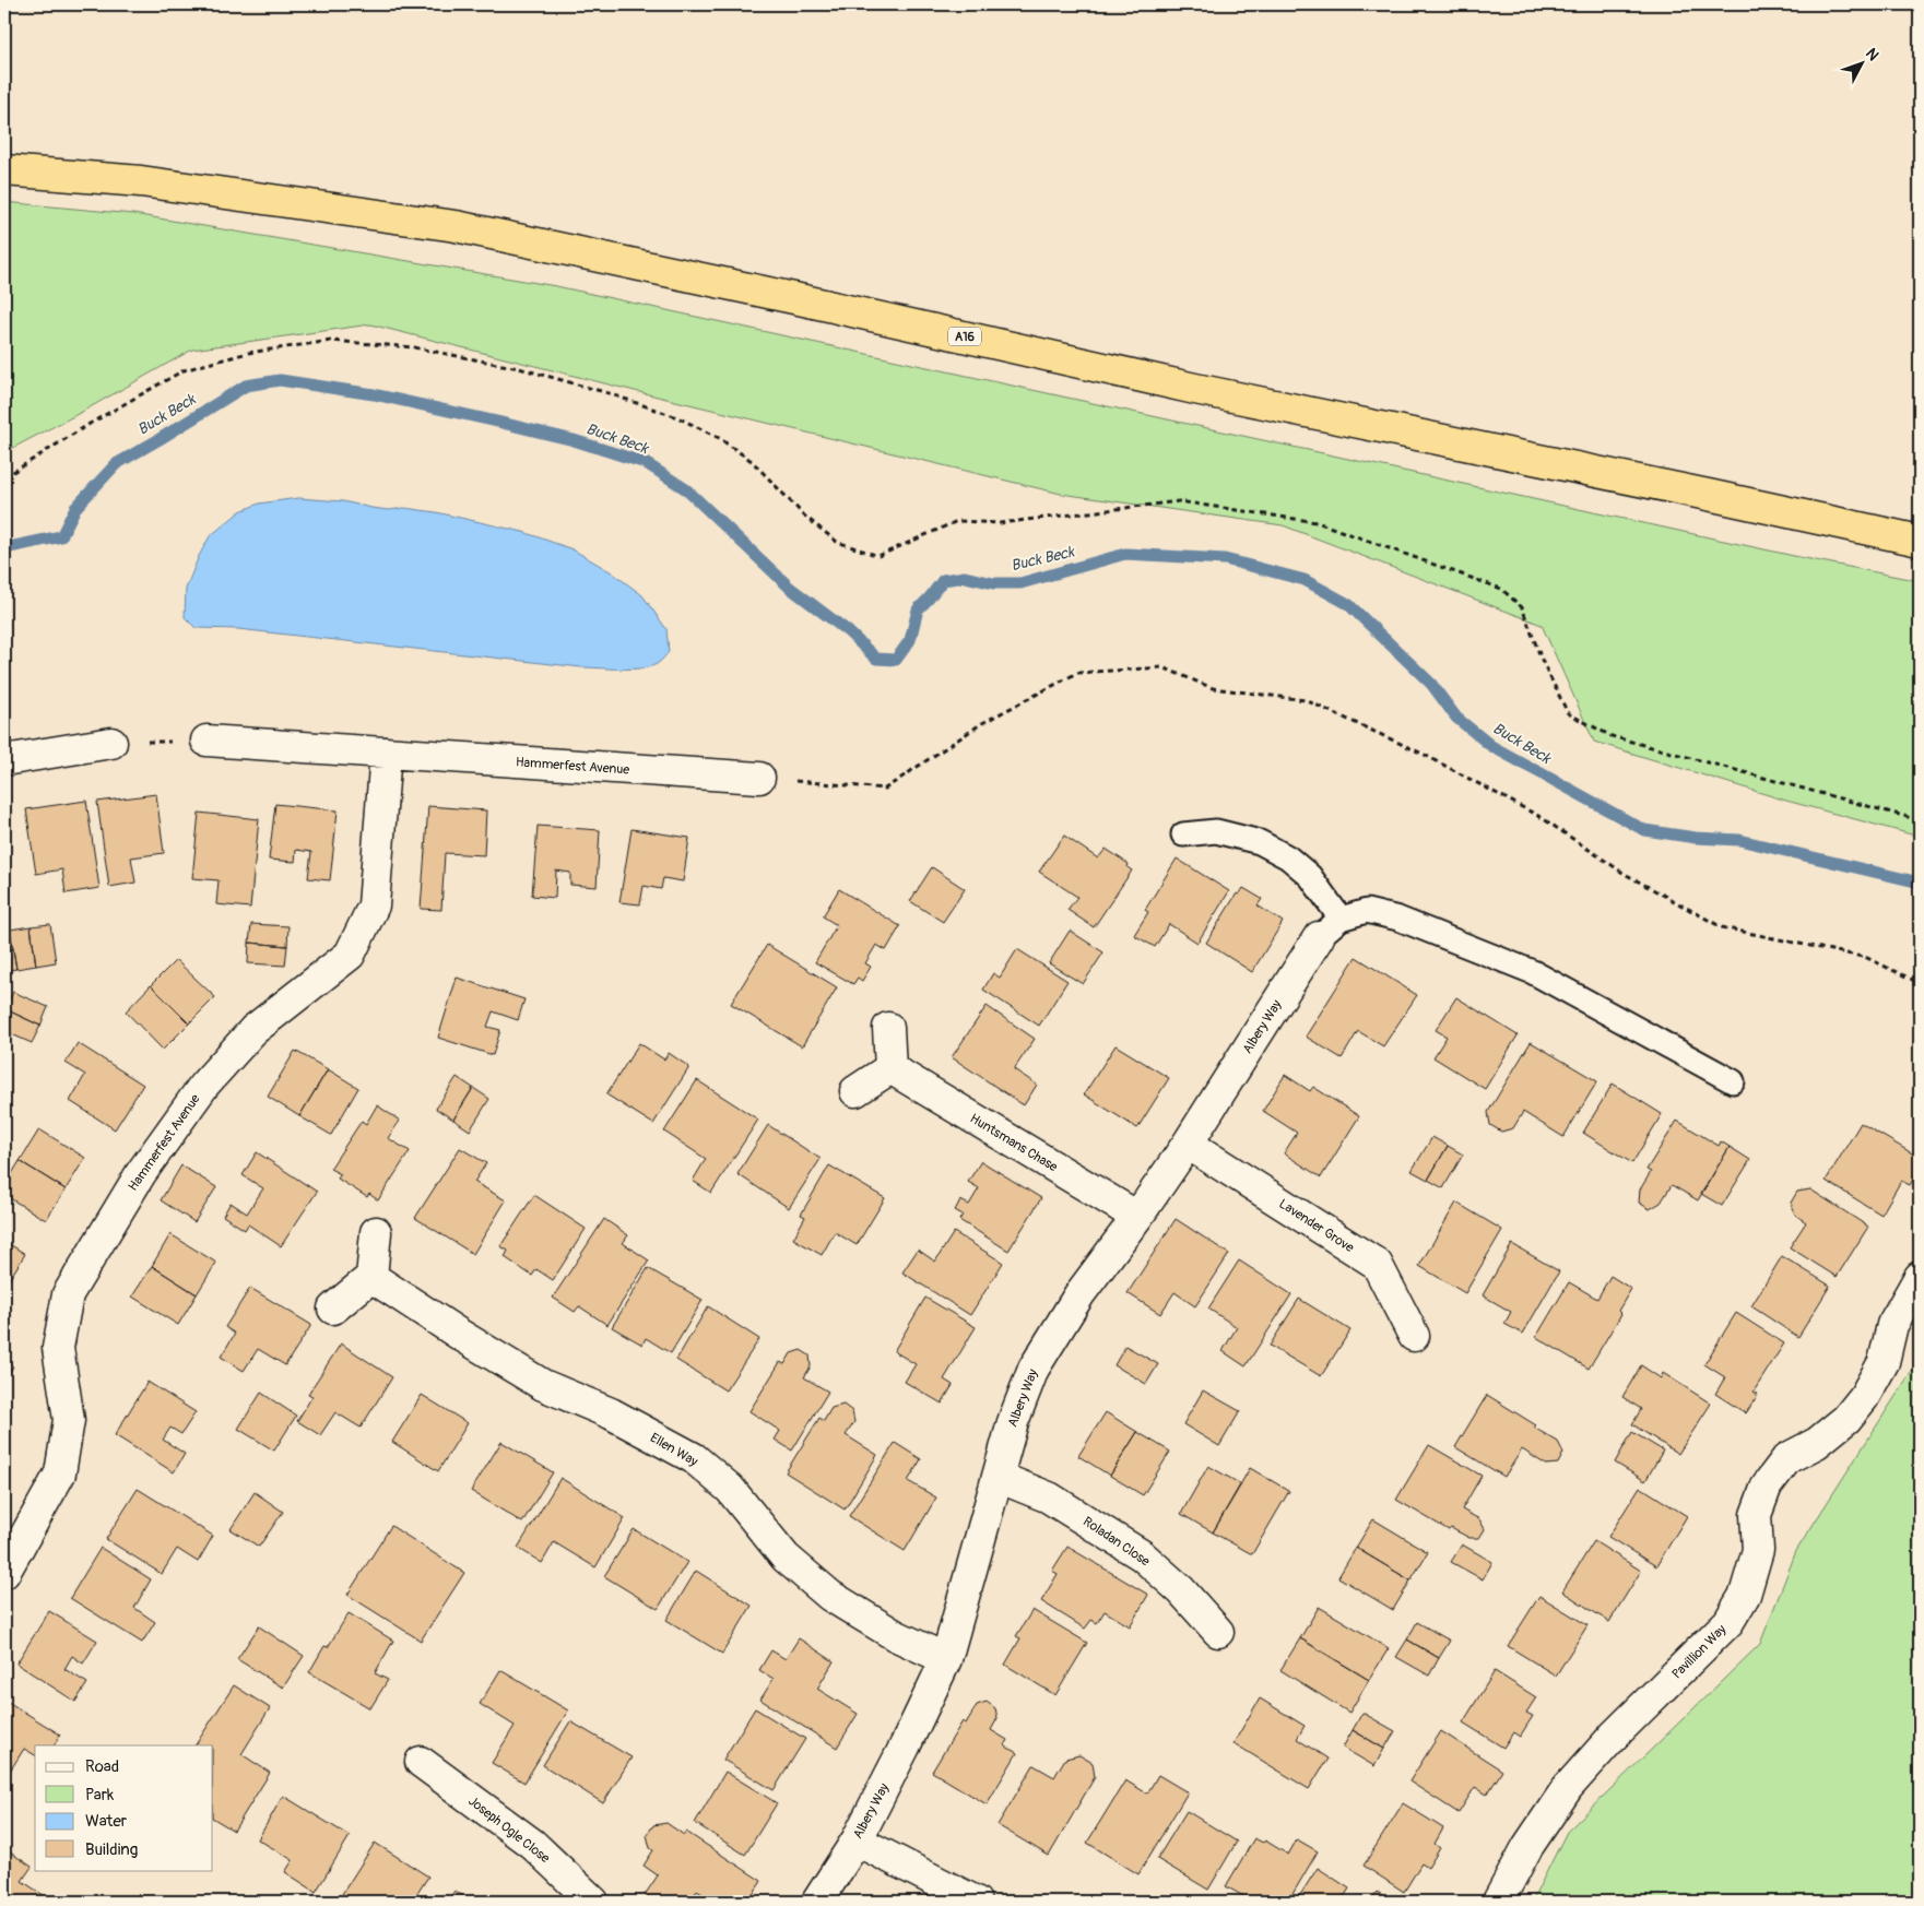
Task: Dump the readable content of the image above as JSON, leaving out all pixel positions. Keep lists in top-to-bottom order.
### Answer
{
  "streets": {
    "highway": ["A16"],
    "street": [
      "Hammerfest Avenue",
      "Albery Way",
      "Huntsmans Chase",
      "Lavender Grove",
      "Ellen Way",
      "Roladan Close",
      "Pavillion Way",
      "Joseph Ogle Close"
    ]
  },
  "crossings": [
    ["Albery Way", "Huntsmans Chase"],
    ["Albery Way", "Lavender Grove"],
    ["Albery Way", "Ellen Way"],
    ["Albery Way", "Roladan Close"]
  ],
  "water": ["Buck Beck"],
  "legend": [
    "Road",
    "Park",
    "Water",
    "Building"
  ],
  "north": "top right"
}
